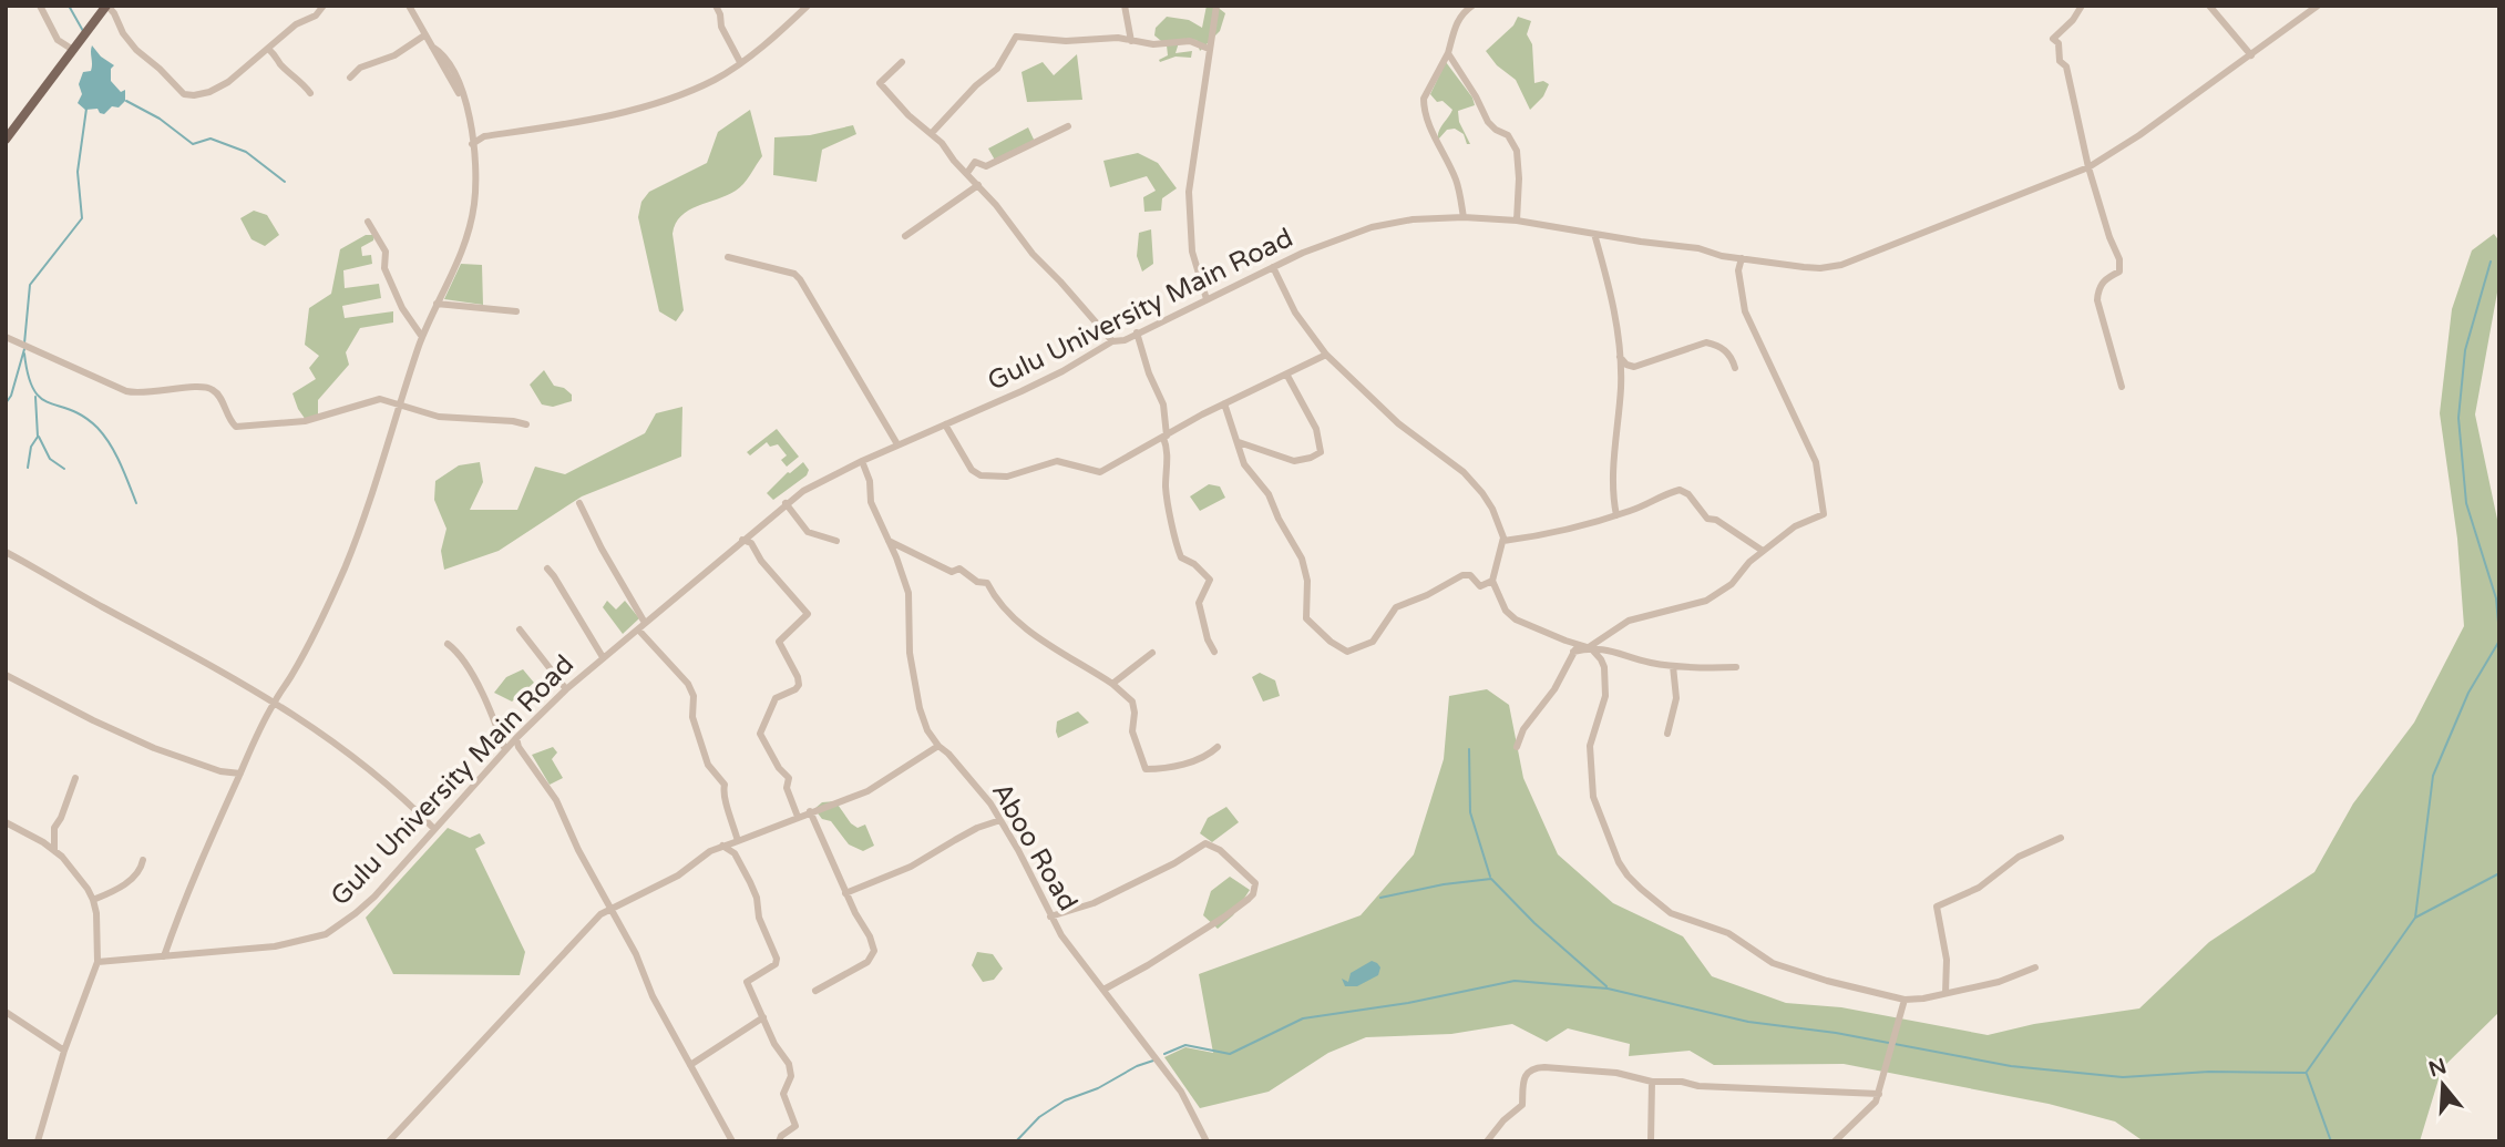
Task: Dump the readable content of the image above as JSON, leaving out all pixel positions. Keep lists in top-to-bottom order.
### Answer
{
  "streets": {
    "street": ["Gulu University Main Road", "Aboo Road"]
  },
  "crossings": [
    ["Gulu University Main Road", "Aboo Road"]
  ],
  "north": "top"
}
